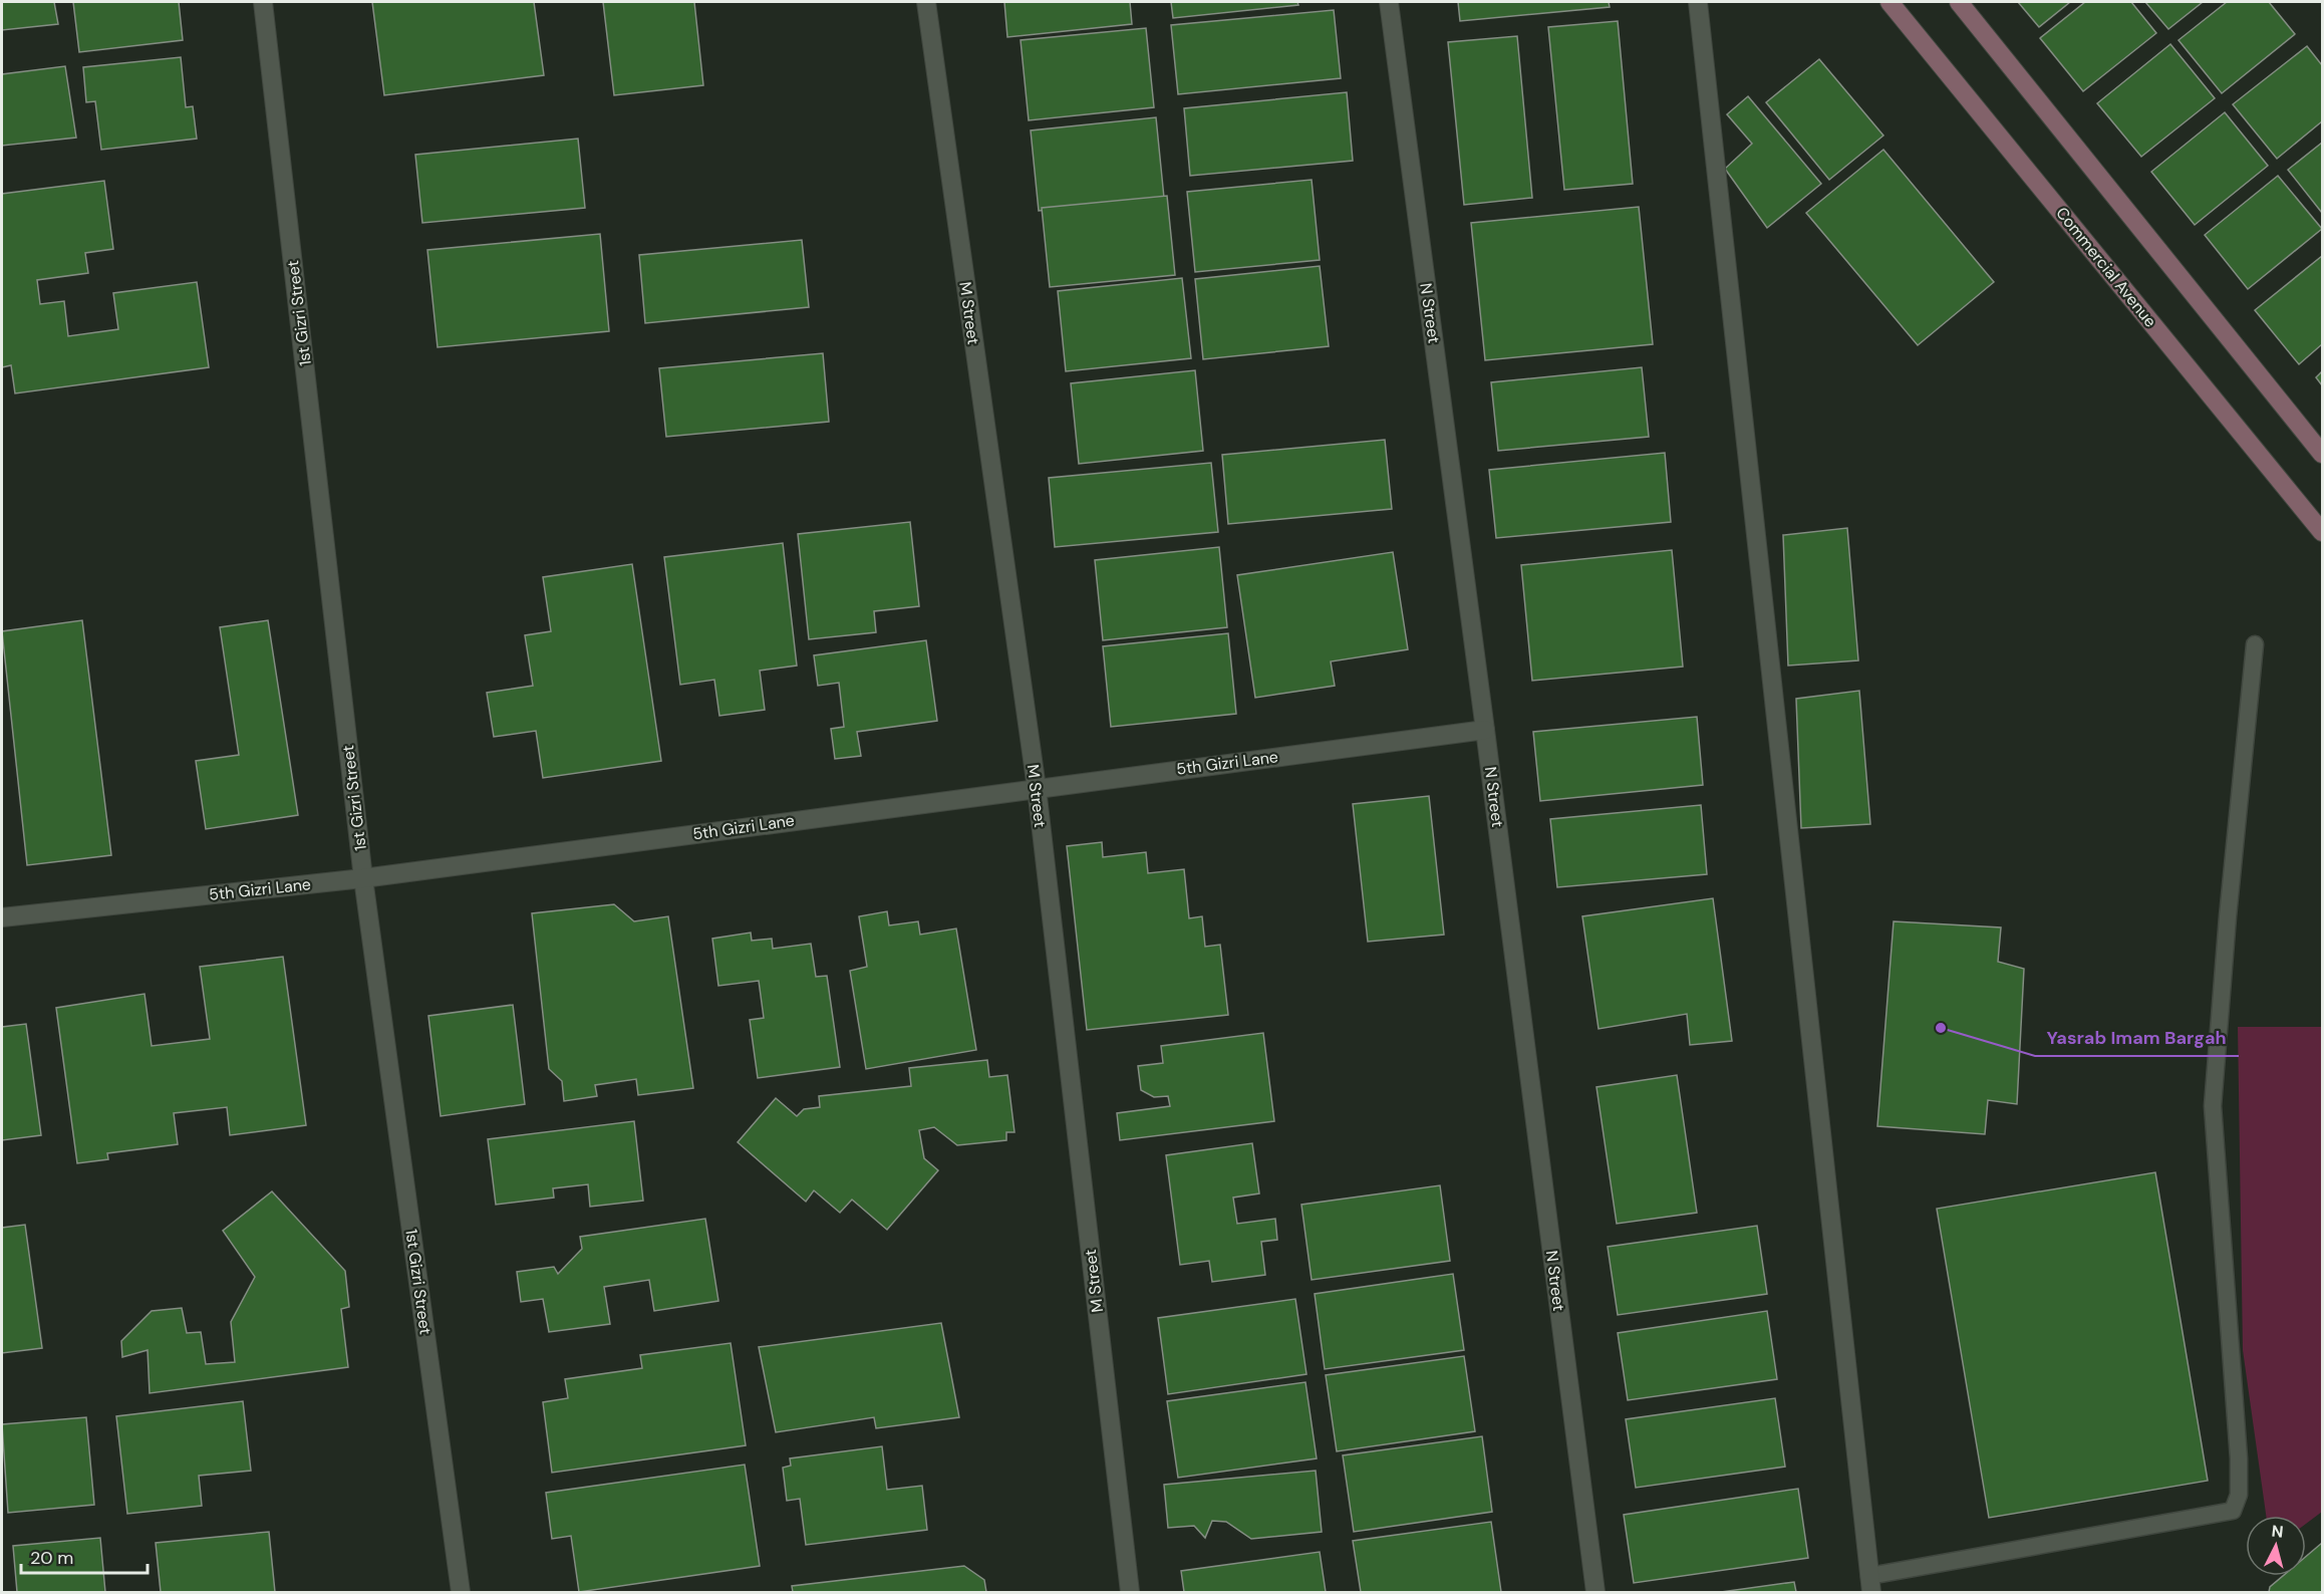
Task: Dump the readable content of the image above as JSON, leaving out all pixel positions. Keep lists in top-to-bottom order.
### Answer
{
  "streets": {
    "main road": ["Commercial Avenue"],
    "street": [
      "1st Gizri Street",
      "M Street",
      "N Street",
      "5th Gizri Lane"
    ]
  },
  "crossings": [
    ["1st Gizri Street", "5th Gizri Lane"],
    ["M Street", "5th Gizri Lane"],
    ["N Street", "5th Gizri Lane"]
  ],
  "places": ["Yasrab Imam Bargah"],
  "scale_bar": "20 m",
  "north": "top"
}
